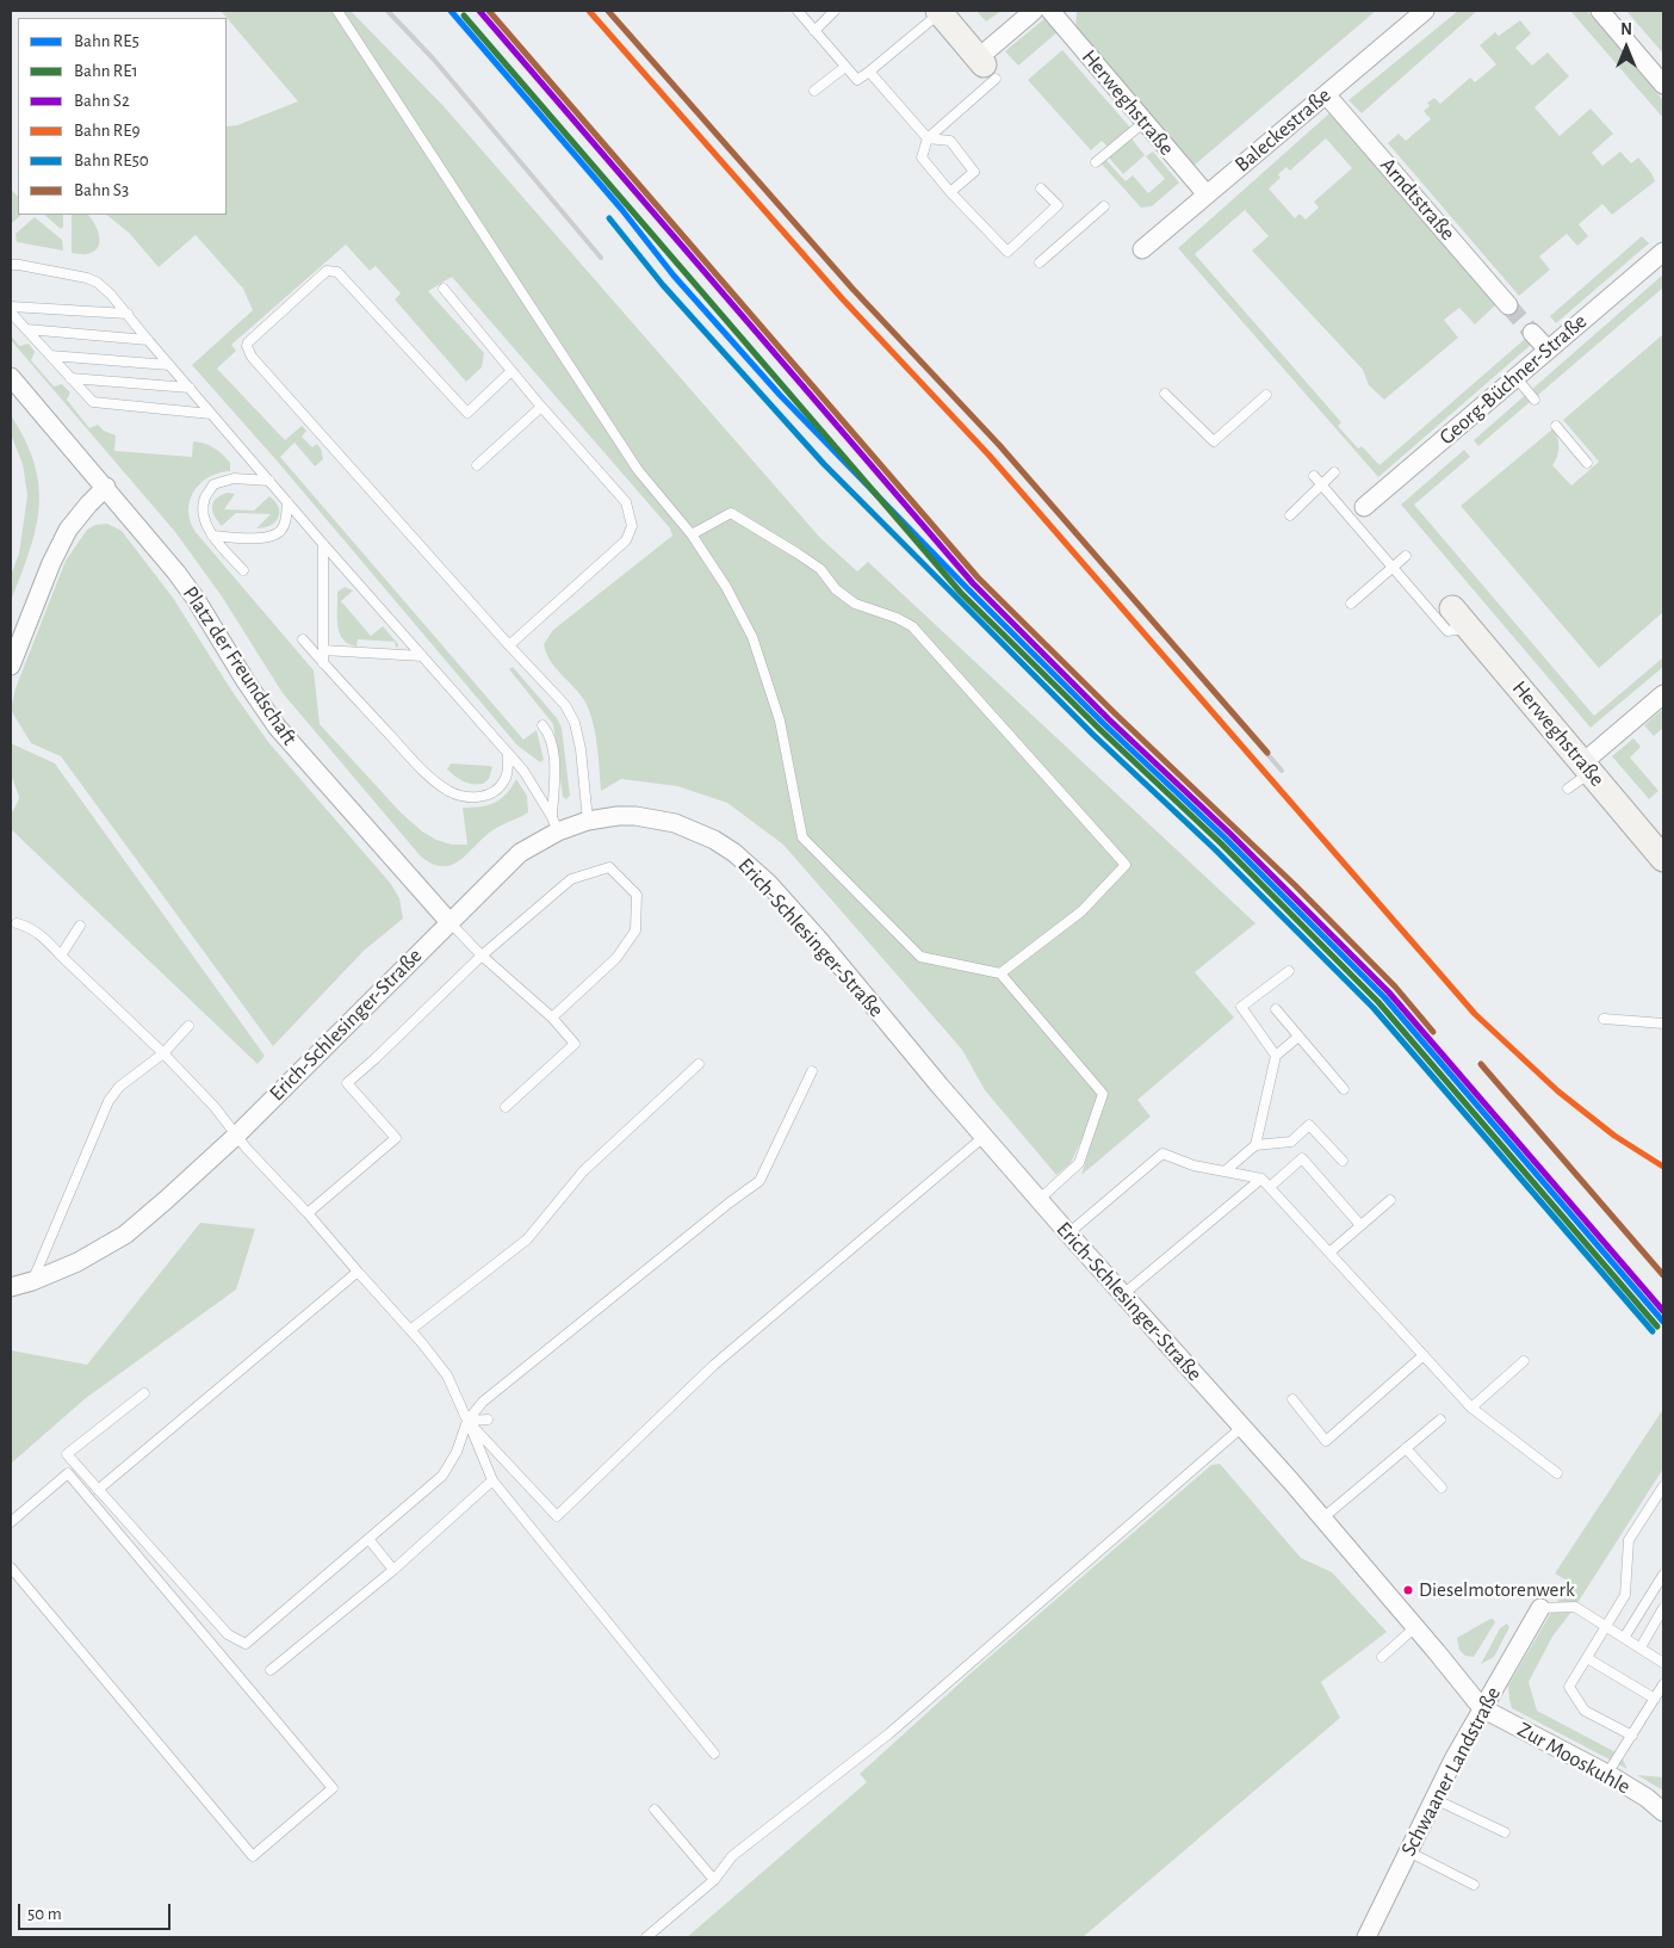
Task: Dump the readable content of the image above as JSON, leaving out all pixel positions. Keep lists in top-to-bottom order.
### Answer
{
  "streets": {
    "street": [
      "Herweghstraße",
      "Baleckestraße",
      "Arndtstraße",
      "Georg-Büchner-Straße",
      "Platz der Freundschaft",
      "Erich-Schlesinger-Straße",
      "Zur Mooskuhle",
      "Schwaaner Landstraße"
    ]
  },
  "crossings": [
    ["Herweghstraße", "Baleckestraße"],
    ["Baleckestraße", "Arndtstraße"],
    ["Platz der Freundschaft", "Erich-Schlesinger-Straße"],
    ["Erich-Schlesinger-Straße", "Zur Mooskuhle"],
    ["Erich-Schlesinger-Straße", "Schwaaner Landstraße"],
    ["Zur Mooskuhle", "Schwaaner Landstraße"]
  ],
  "places": ["Dieselmotorenwerk"],
  "lines": [
    "rail line RE5",
    "rail line S2",
    "rail line RE9",
    "rail line S3",
    "rail line RE1",
    "rail line RE50"
  ],
  "legend": [
    "Bahn RE5",
    "Bahn RE1",
    "Bahn S2",
    "Bahn RE9",
    "Bahn RE50",
    "Bahn S3"
  ],
  "scale_bar": "50 m",
  "north": "top"
}
